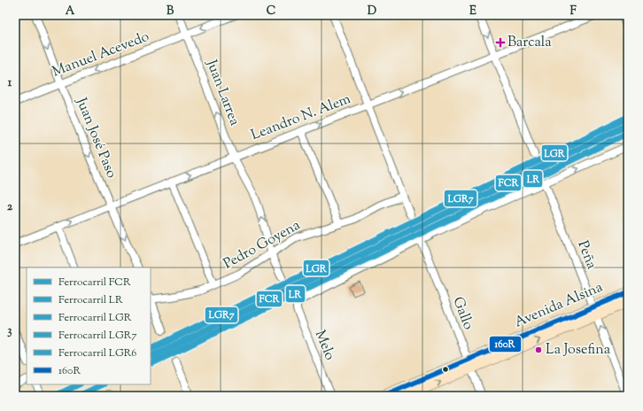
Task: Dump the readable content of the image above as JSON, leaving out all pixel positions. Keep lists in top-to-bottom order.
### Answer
{
  "streets": {
    "main road": ["Avenida Alsina"],
    "street": [
      "Manuel Acevedo",
      "Juan Larrea",
      "Leandro N. Alem",
      "Juan José Paso",
      "Pedro Goyena",
      "Peña",
      "Gallo",
      "Melo"
    ]
  },
  "crossings": [
    ["Manuel Acevedo", "Juan Larrea"],
    ["Manuel Acevedo", "Juan José Paso"],
    ["Juan Larrea", "Leandro N. Alem"],
    ["Juan Larrea", "Pedro Goyena"],
    ["Leandro N. Alem", "Juan José Paso"],
    ["Peña", "Avenida Alsina"],
    ["Avenida Alsina", "Gallo"],
    ["Gallo", "Melo"]
  ],
  "one_way": [
    "Manuel Acevedo",
    "Juan Larrea",
    "Leandro N. Alem",
    "Juan José Paso",
    "Peña"
  ],
  "places": {
    "health": ["Barcala"],
    "other": ["La Josefina"]
  },
  "lines": [
    "rail line LGR7",
    "rail line LGR",
    "rail line FCR",
    "rail line LGR6",
    "rail line LR",
    "transit line 160R"
  ],
  "legend": [
    "Ferrocarril FCR",
    "Ferrocarril LR",
    "Ferrocarril LGR",
    "Ferrocarril LGR7",
    "Ferrocarril LGR6",
    "160R"
  ],
  "grid": {
    "columns": [
      "A",
      "B",
      "C",
      "D",
      "E",
      "F"
    ],
    "rows": ["1", "2", "3"]
  }
}
